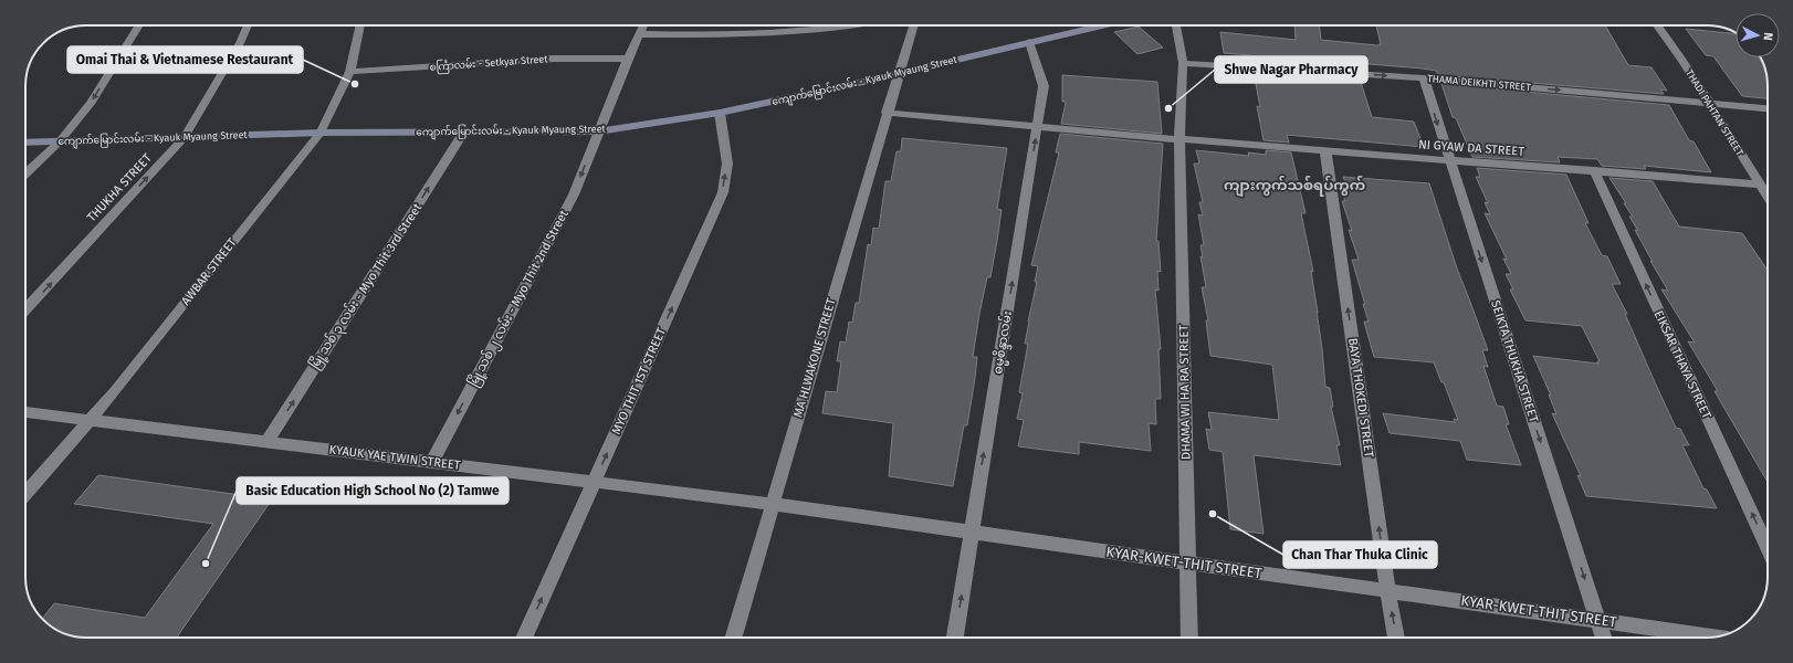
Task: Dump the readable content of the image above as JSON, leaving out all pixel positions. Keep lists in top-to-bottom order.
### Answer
{
  "streets": {
    "street": [
      "စင်္ကြာလမ်း - Setkyar Street",
      "ကျောက်မြောင်းလမ်း - Kyauk Myaung Street",
      "THAMA DEIKHTI STREET",
      "THADI PAHTAN STREET",
      "NI GYAW DA STREET",
      "THUKHA STREET",
      "AWBAR STREET",
      "မြို့သစ် ၃ လမ်း - Myo Thit 3rd Street",
      "မြို့သစ် ၂ လမ်း - Myo Thit 2nd Street",
      "ဓမ္မစိန္ဒာလမ်း",
      "MA HLWAKONE STREET",
      "SEIKTA THUKHA STREET",
      "EIKSAR THAYA STREET",
      "MYO THIT 1ST STREET",
      "DHAMA WI HA RA STREET",
      "BAYA THOKEDI STREET",
      "KYAUK YAE TWIN STREET",
      "KYAR-KWET-THIT STREET"
    ]
  },
  "crossings": [
    ["စင်္ကြာလမ်း - Setkyar Street", "AWBAR STREET"],
    ["စင်္ကြာလမ်း - Setkyar Street", "မြို့သစ် ၂ လမ်း - Myo Thit 2nd Street"],
    ["ကျောက်မြောင်းလမ်း - Kyauk Myaung Street", "THUKHA STREET"],
    ["ကျောက်မြောင်းလမ်း - Kyauk Myaung Street", "AWBAR STREET"],
    ["ကျောက်မြောင်းလမ်း - Kyauk Myaung Street", "မြို့သစ် ၃ လမ်း - Myo Thit 3rd Street"],
    ["ကျောက်မြောင်းလမ်း - Kyauk Myaung Street", "မြို့သစ် ၂ လမ်း - Myo Thit 2nd Street"],
    ["ကျောက်မြောင်းလမ်း - Kyauk Myaung Street", "ဓမ္မစိန္ဒာလမ်း"],
    ["ကျောက်မြောင်းလမ်း - Kyauk Myaung Street", "MA HLWAKONE STREET"],
    ["ကျောက်မြောင်းလမ်း - Kyauk Myaung Street", "MYO THIT 1ST STREET"],
    ["THAMA DEIKHTI STREET", "THADI PAHTAN STREET"],
    ["THAMA DEIKHTI STREET", "SEIKTA THUKHA STREET"],
    ["THAMA DEIKHTI STREET", "DHAMA WI HA RA STREET"],
    ["THADI PAHTAN STREET", "NI GYAW DA STREET"],
    ["NI GYAW DA STREET", "ဓမ္မစိန္ဒာလမ်း"],
    ["NI GYAW DA STREET", "MA HLWAKONE STREET"],
    ["NI GYAW DA STREET", "SEIKTA THUKHA STREET"],
    ["NI GYAW DA STREET", "EIKSAR THAYA STREET"],
    ["NI GYAW DA STREET", "DHAMA WI HA RA STREET"],
    ["NI GYAW DA STREET", "BAYA THOKEDI STREET"],
    ["AWBAR STREET", "KYAUK YAE TWIN STREET"],
    ["မြို့သစ် ၃ လမ်း - Myo Thit 3rd Street", "KYAUK YAE TWIN STREET"],
    ["မြို့သစ် ၂ လမ်း - Myo Thit 2nd Street", "KYAUK YAE TWIN STREET"],
    ["ဓမ္မစိန္ဒာလမ်း", "KYAR-KWET-THIT STREET"],
    ["MA HLWAKONE STREET", "KYAUK YAE TWIN STREET"],
    ["MA HLWAKONE STREET", "KYAR-KWET-THIT STREET"],
    ["SEIKTA THUKHA STREET", "KYAR-KWET-THIT STREET"],
    ["MYO THIT 1ST STREET", "KYAUK YAE TWIN STREET"],
    ["DHAMA WI HA RA STREET", "KYAR-KWET-THIT STREET"],
    ["BAYA THOKEDI STREET", "KYAR-KWET-THIT STREET"],
    ["KYAUK YAE TWIN STREET", "KYAR-KWET-THIT STREET"]
  ],
  "one_way": [
    "THAMA DEIKHTI STREET",
    "မြို့သစ် ၃ လမ်း - Myo Thit 3rd Street",
    "မြို့သစ် ၂ လမ်း - Myo Thit 2nd Street",
    "ဓမ္မစိန္ဒာလမ်း",
    "SEIKTA THUKHA STREET",
    "EIKSAR THAYA STREET",
    "MYO THIT 1ST STREET",
    "BAYA THOKEDI STREET"
  ],
  "districts": ["ကျားကွက်သစ်ရပ်ကွက်"],
  "places": [
    "Omai Thai & Vietnamese Restaurant",
    "Shwe Nagar Pharmacy",
    "Chan Thar Thuka Clinic",
    "Basic Education High School No (2) Tamwe"
  ],
  "north": "right"
}
